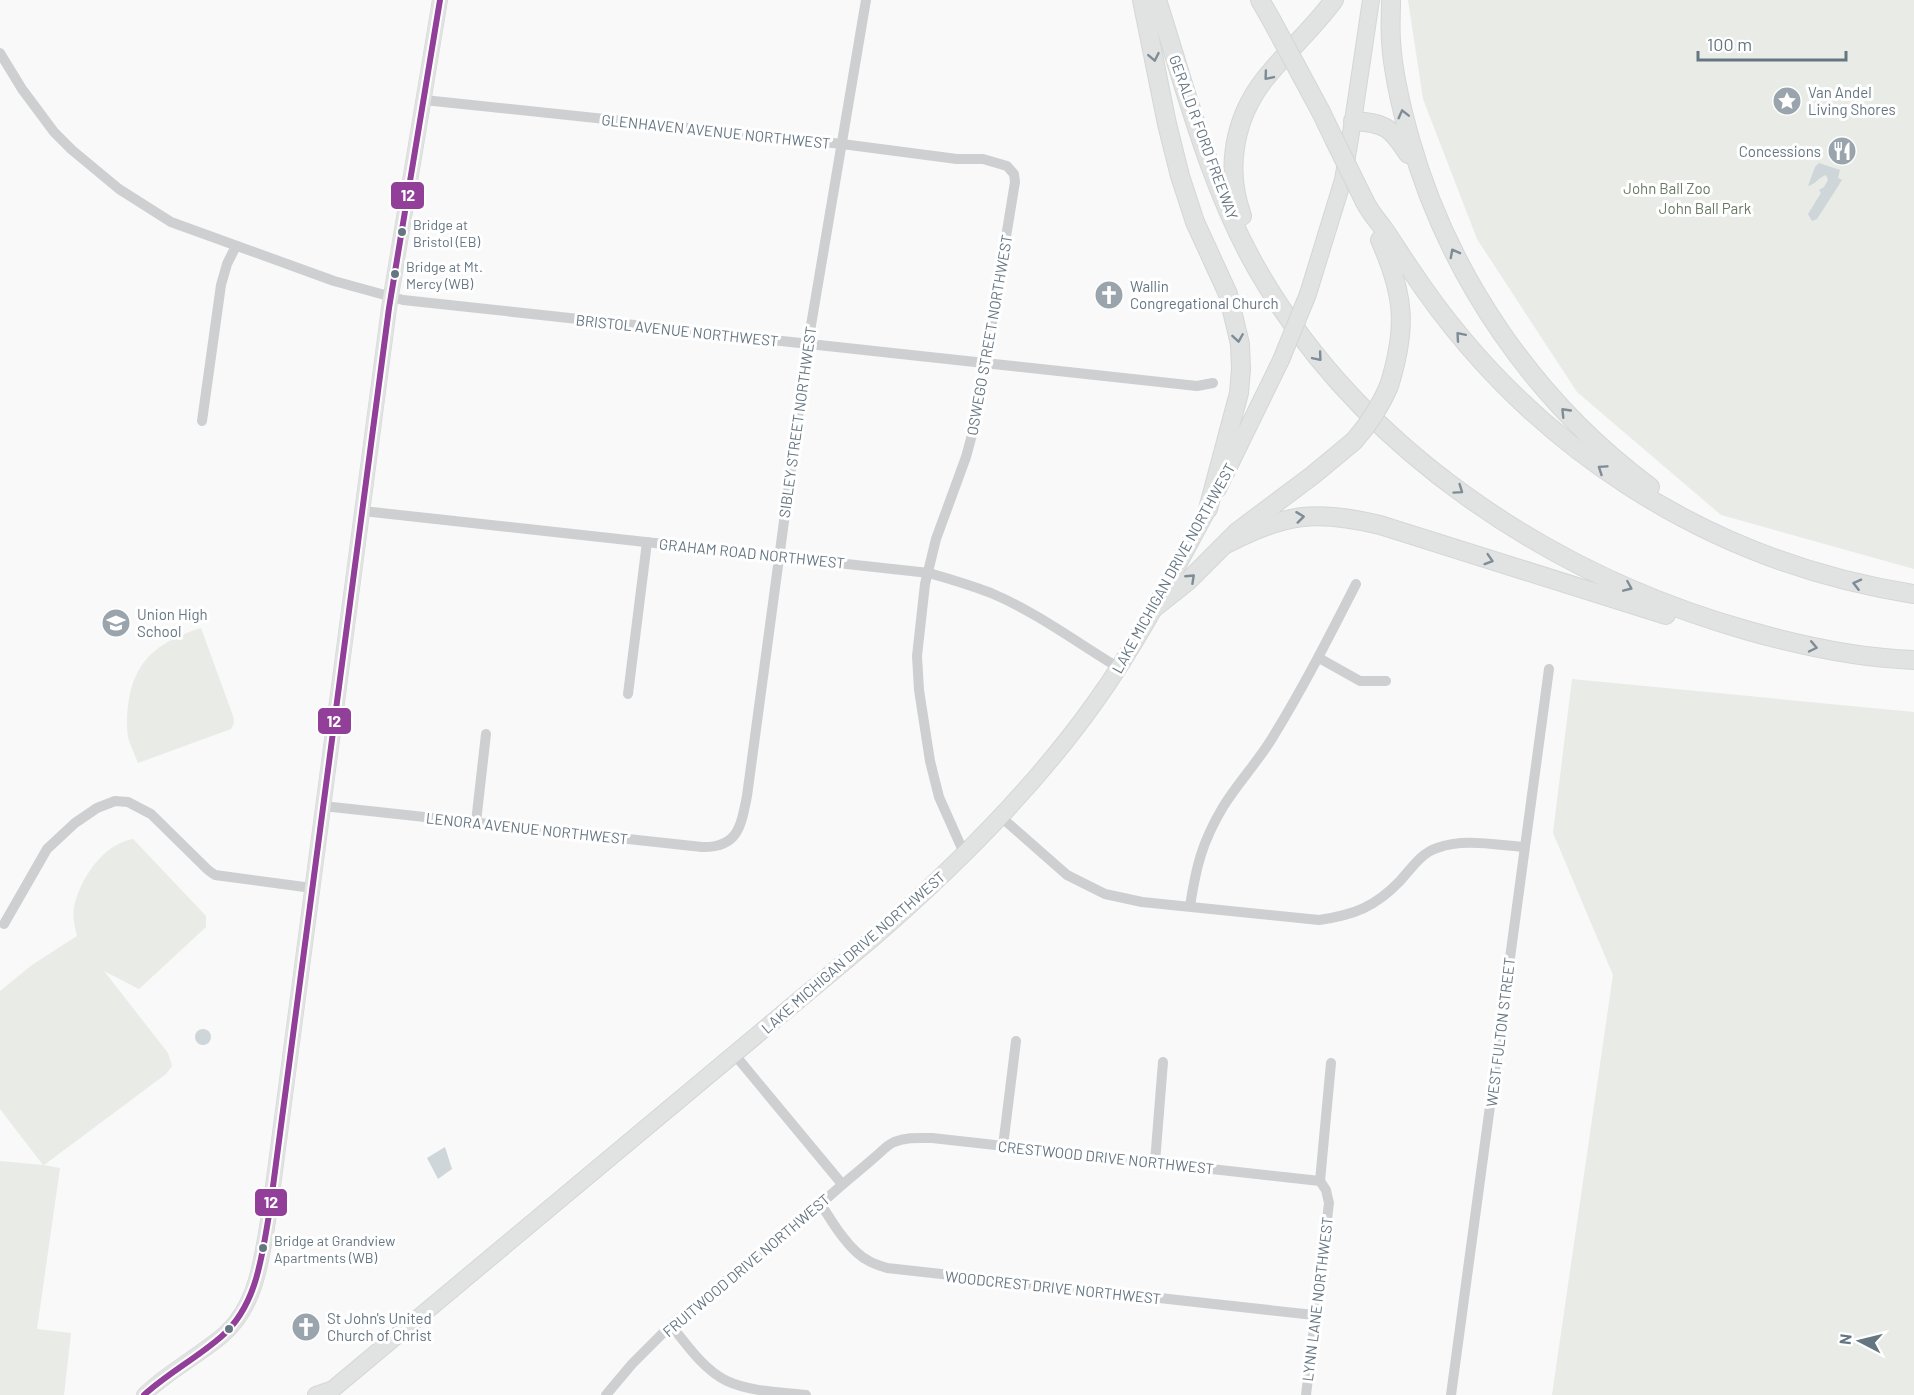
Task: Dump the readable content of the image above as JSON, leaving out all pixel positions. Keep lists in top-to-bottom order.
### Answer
{
  "streets": {
    "highway": ["GERALD R FORD FREEWAY"],
    "main road": ["LAKE MICHIGAN DRIVE NORTHWEST"],
    "street": [
      "GLENHAVEN AVENUE NORTHWEST",
      "BRISTOL AVENUE NORTHWEST",
      "OSWEGO STREET NORTHWEST",
      "SIBLEY STREET NORTHWEST",
      "GRAHAM ROAD NORTHWEST",
      "LENORA AVENUE NORTHWEST",
      "WEST FULTON STREET",
      "CRESTWOOD DRIVE NORTHWEST",
      "FRUITWOOD DRIVE NORTHWEST",
      "WOODCREST DRIVE NORTHWEST",
      "LYNN LANE NORTHWEST"
    ]
  },
  "crossings": [
    ["GLENHAVEN AVENUE NORTHWEST", "OSWEGO STREET NORTHWEST"],
    ["GLENHAVEN AVENUE NORTHWEST", "SIBLEY STREET NORTHWEST"],
    ["BRISTOL AVENUE NORTHWEST", "OSWEGO STREET NORTHWEST"],
    ["BRISTOL AVENUE NORTHWEST", "SIBLEY STREET NORTHWEST"],
    ["OSWEGO STREET NORTHWEST", "GRAHAM ROAD NORTHWEST"],
    ["OSWEGO STREET NORTHWEST", "LAKE MICHIGAN DRIVE NORTHWEST"],
    ["SIBLEY STREET NORTHWEST", "GRAHAM ROAD NORTHWEST"],
    ["SIBLEY STREET NORTHWEST", "LENORA AVENUE NORTHWEST"],
    ["GRAHAM ROAD NORTHWEST", "LAKE MICHIGAN DRIVE NORTHWEST"],
    ["CRESTWOOD DRIVE NORTHWEST", "FRUITWOOD DRIVE NORTHWEST"],
    ["CRESTWOOD DRIVE NORTHWEST", "LYNN LANE NORTHWEST"],
    ["FRUITWOOD DRIVE NORTHWEST", "WOODCREST DRIVE NORTHWEST"],
    ["WOODCREST DRIVE NORTHWEST", "LYNN LANE NORTHWEST"]
  ],
  "parks": ["John Ball Zoo", "John Ball Park"],
  "places": {
    "place": ["Van Andel Living Shores"],
    "restaurant": ["Concessions"],
    "other": ["Bridge at Bristol (EB)", "Bridge at Mt. Mercy (WB)", "Bridge at Grandview Apartments (WB)"],
    "church": ["Wallin Congregational Church", "St John's United Church of Christ"],
    "school or university": ["Union High School"]
  },
  "lines": ["transit line 12"],
  "scale_bar": "100 m",
  "north": "left"
}
